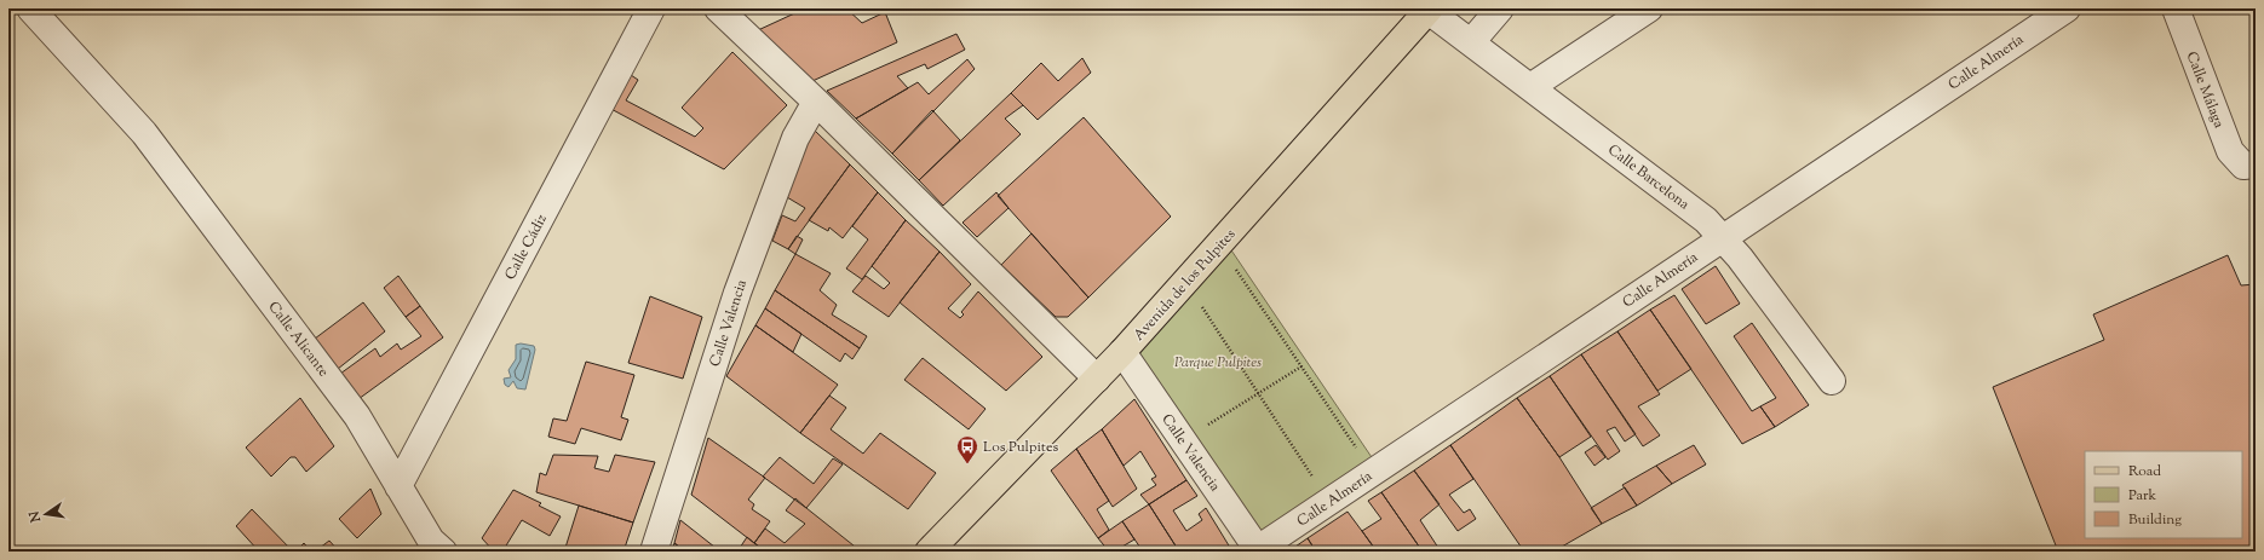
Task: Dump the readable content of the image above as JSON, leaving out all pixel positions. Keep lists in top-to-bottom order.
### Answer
{
  "streets": {
    "main road": ["Avenida de los Pulpites"],
    "street": [
      "Calle Almería",
      "Calle Málaga",
      "Calle Barcelona",
      "Calle Cádiz",
      "Calle Valencia",
      "Calle Alicante"
    ]
  },
  "crossings": [
    ["Calle Almería", "Calle Barcelona"],
    ["Calle Almería", "Calle Valencia"],
    ["Calle Barcelona", "Avenida de los Pulpites"],
    ["Calle Cádiz", "Calle Alicante"],
    ["Avenida de los Pulpites", "Calle Valencia"]
  ],
  "parks": ["Parque Pulpites"],
  "places": {
    "bus stop": ["Los Pulpites"]
  },
  "legend": ["Road", "Park", "Building"],
  "north": "left"
}
